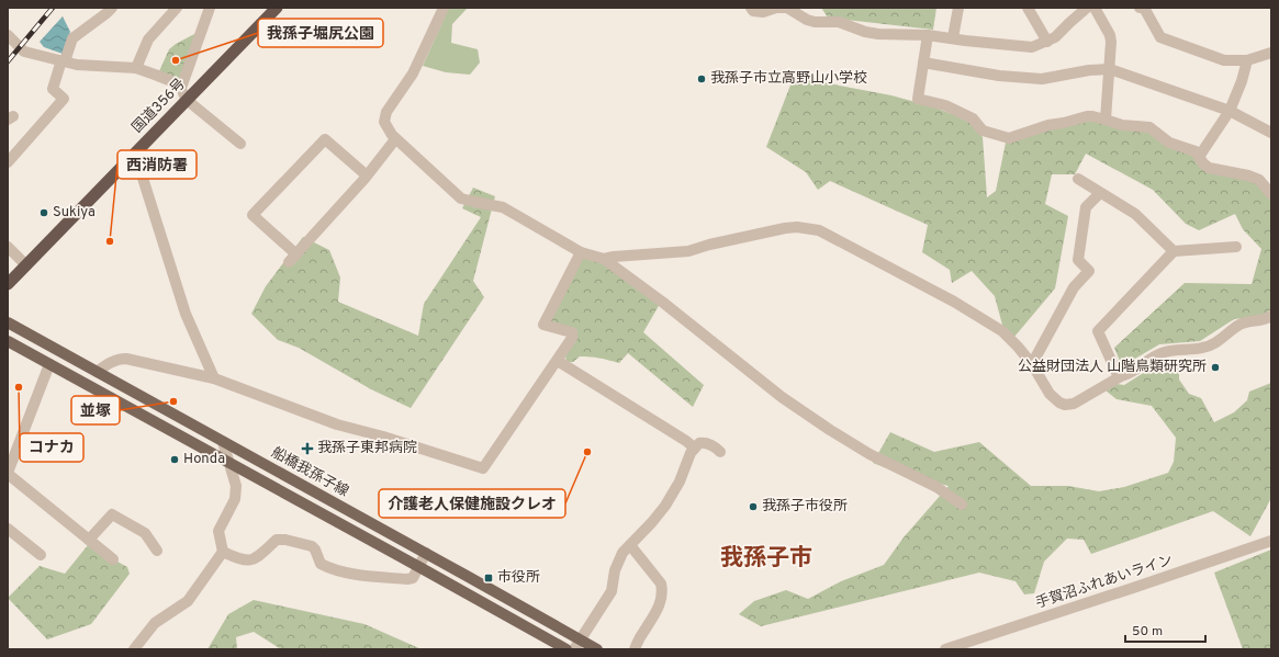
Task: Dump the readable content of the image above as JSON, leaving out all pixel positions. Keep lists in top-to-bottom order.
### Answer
{
  "streets": {
    "highway": ["国道356号"],
    "main road": ["船橋我孫子線"],
    "street": ["手賀沼ふれあいライン"]
  },
  "districts": ["我孫子市"],
  "places": {
    "other": [
      "我孫子堀尻公園",
      "我孫子市立高野山小学校",
      "Sukiya",
      "西消防署",
      "公益財団法人 山階鳥類研究所",
      "コナカ",
      "並塚",
      "介護老人保健施設クレオ",
      "Honda",
      "我孫子市役所"
    ],
    "health": ["我孫子東邦病院"],
    "transit": ["市役所"]
  },
  "scale_bar": "50 m"
}
